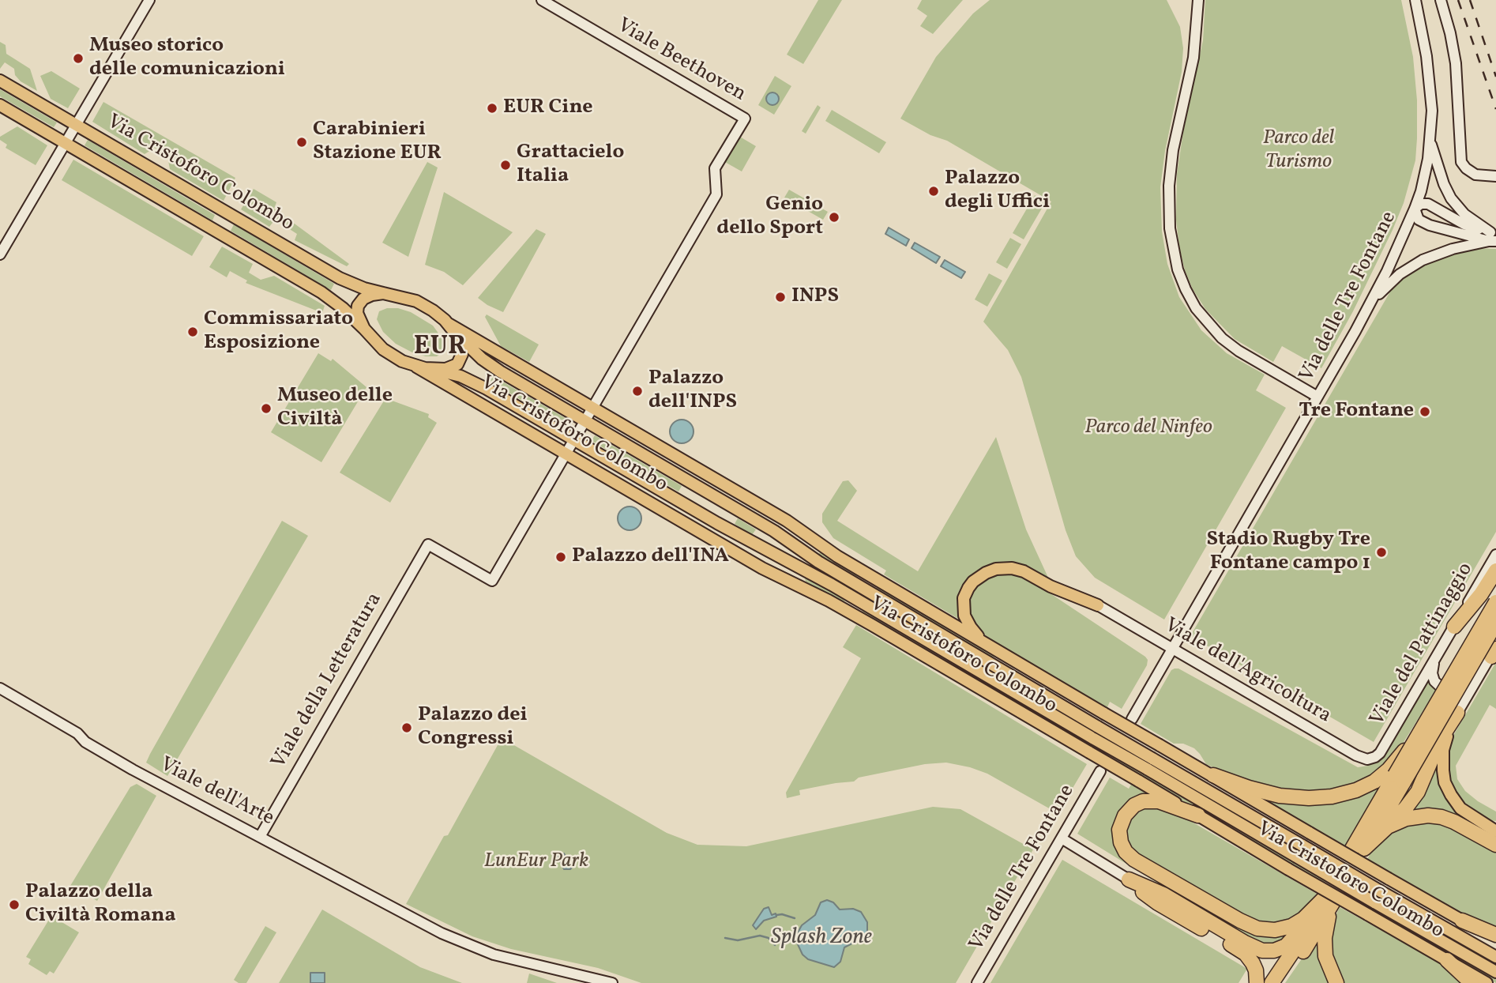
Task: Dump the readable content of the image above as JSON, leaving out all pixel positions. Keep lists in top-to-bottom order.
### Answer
{
  "streets": {
    "main road": ["Via Cristoforo Colombo"],
    "street": [
      "Viale Beethoven",
      "Via delle Tre Fontane",
      "Viale del Pattinaggio",
      "Viale dell'Agricoltura",
      "Viale della Letteratura",
      "Viale dell'Arte"
    ]
  },
  "crossings": [
    ["Viale Beethoven", "Via Cristoforo Colombo"],
    ["Via Cristoforo Colombo", "Viale della Letteratura"],
    ["Via delle Tre Fontane", "Viale dell'Agricoltura"],
    ["Viale del Pattinaggio", "Viale dell'Agricoltura"],
    ["Viale della Letteratura", "Viale dell'Arte"]
  ],
  "districts": ["EUR"],
  "water": ["Splash Zone"],
  "parks": ["Parco del Turismo", "Parco del Ninfeo", "LunEur Park"],
  "places": [
    "Museo storico delle comunicazioni",
    "EUR Cine",
    "Carabinieri Stazione EUR",
    "Grattacielo Italia",
    "Palazzo degli Uffici",
    "Genio dello Sport",
    "INPS",
    "Commissariato Esposizione",
    "Palazzo dell'INPS",
    "Museo delle Civiltà",
    "Tre Fontane",
    "Stadio Rugby Tre Fontane campo 1",
    "Palazzo dell'INA",
    "Palazzo dei Congressi",
    "Palazzo della Civiltà Romana"
  ]
}
